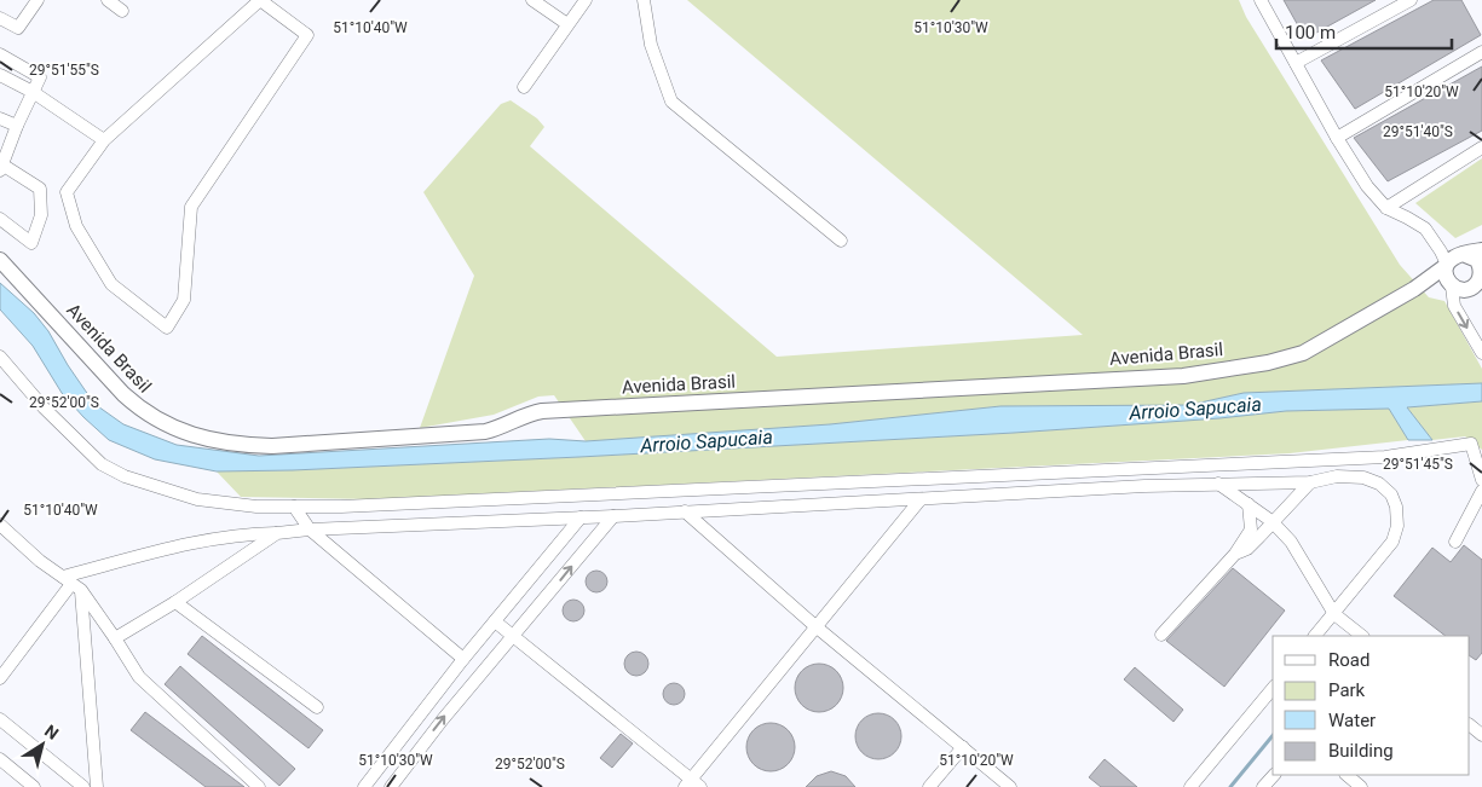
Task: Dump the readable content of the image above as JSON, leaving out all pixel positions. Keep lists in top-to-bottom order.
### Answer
{
  "streets": {
    "main road": ["Avenida Brasil"]
  },
  "water": ["Arroio Sapucaia"],
  "legend": [
    "Road",
    "Park",
    "Water",
    "Building"
  ],
  "scale_bar": "100 m",
  "north": "top right",
  "coordinates": [
    "51°10'40\"W",
    "51°10'30\"W",
    "29°51'55\"S",
    "51°10'20\"W",
    "29°51'40\"S",
    "29°52'00\"S",
    "29°51'45\"S"
  ]
}
